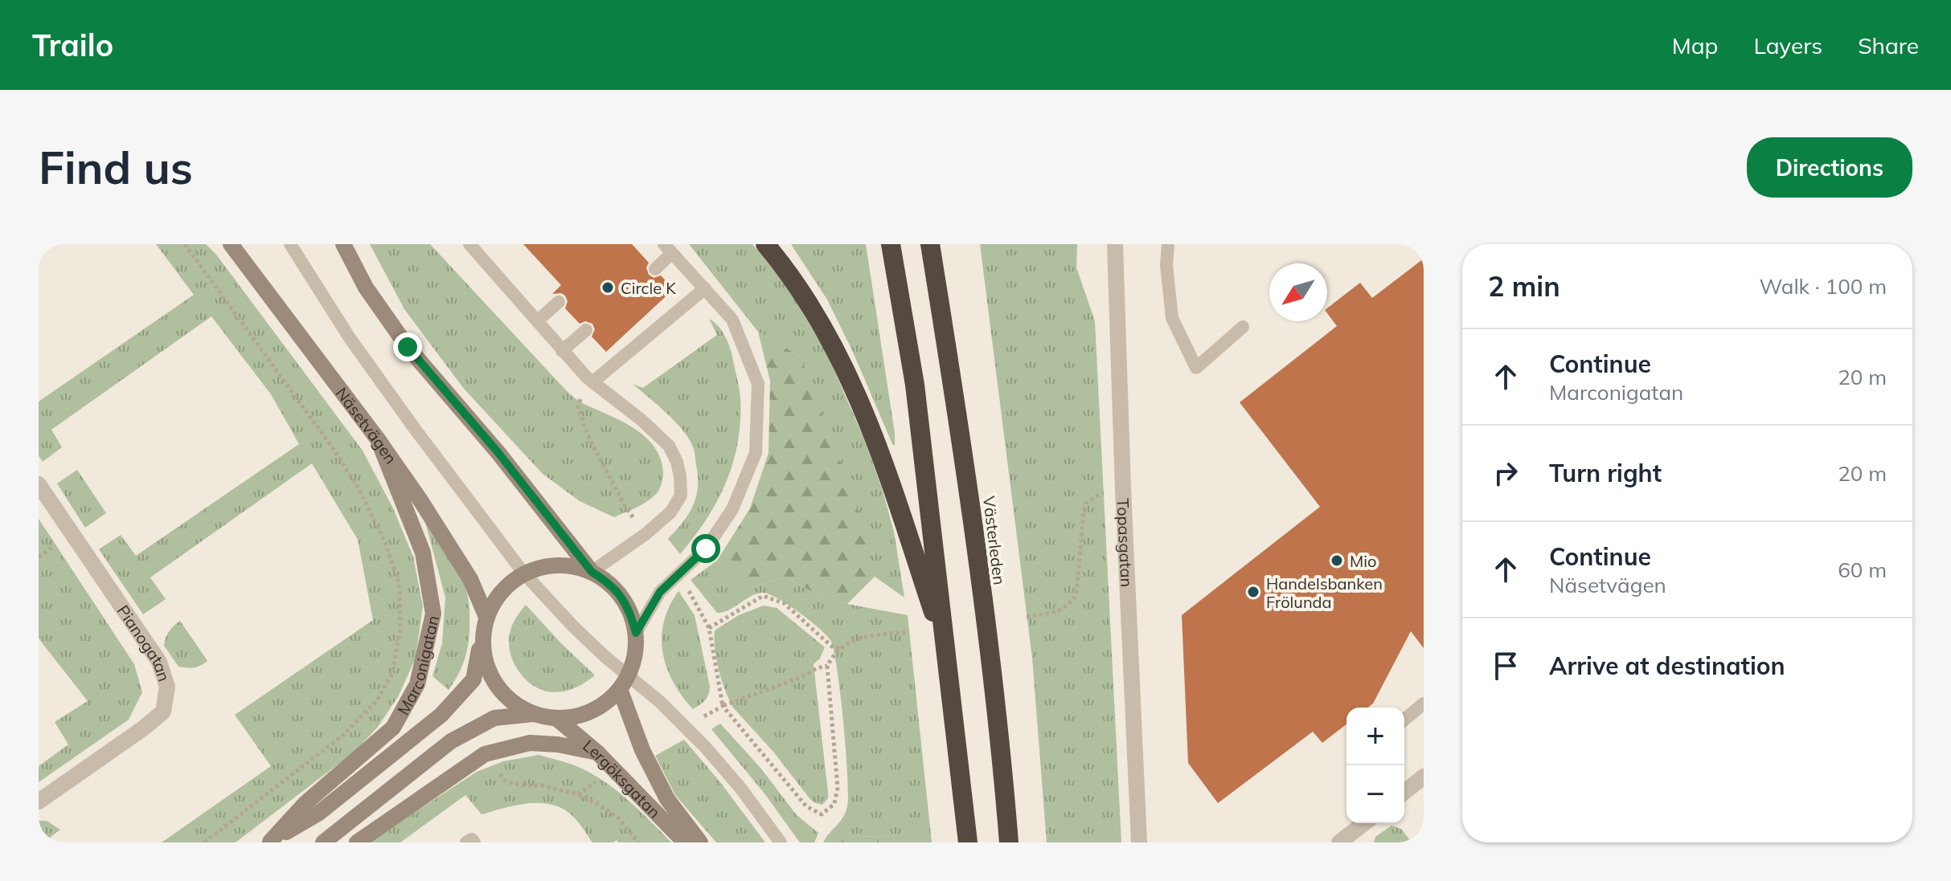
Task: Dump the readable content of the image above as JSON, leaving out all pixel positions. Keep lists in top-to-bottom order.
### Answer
{
  "streets": {
    "highway": ["Västerleden"],
    "street": [
      "Näsetvägen",
      "Topasgatan",
      "Pianogatan",
      "Marconigatan",
      "Lergöksgatan"
    ]
  },
  "crossings": [
    ["Näsetvägen", "Marconigatan"]
  ],
  "places": ["Circle K", "Mio", "Handelsbanken Frölunda"],
  "north": "bottom left",
  "page": {
    "header": "Trailo",
    "nav": ["Map", "Layers", "Share"],
    "buttons": "Directions",
    "title": "Find us",
    "heading": ["2 min", "Walk · 100 m"],
    "list": [
      ["Continue", "Marconigatan", "20 m"],
      ["Turn right", "20 m"],
      ["Continue", "Näsetvägen", "60 m"],
      "Arrive at destination"
    ],
    "map_buttons": ["+", "−"]
  }
}
